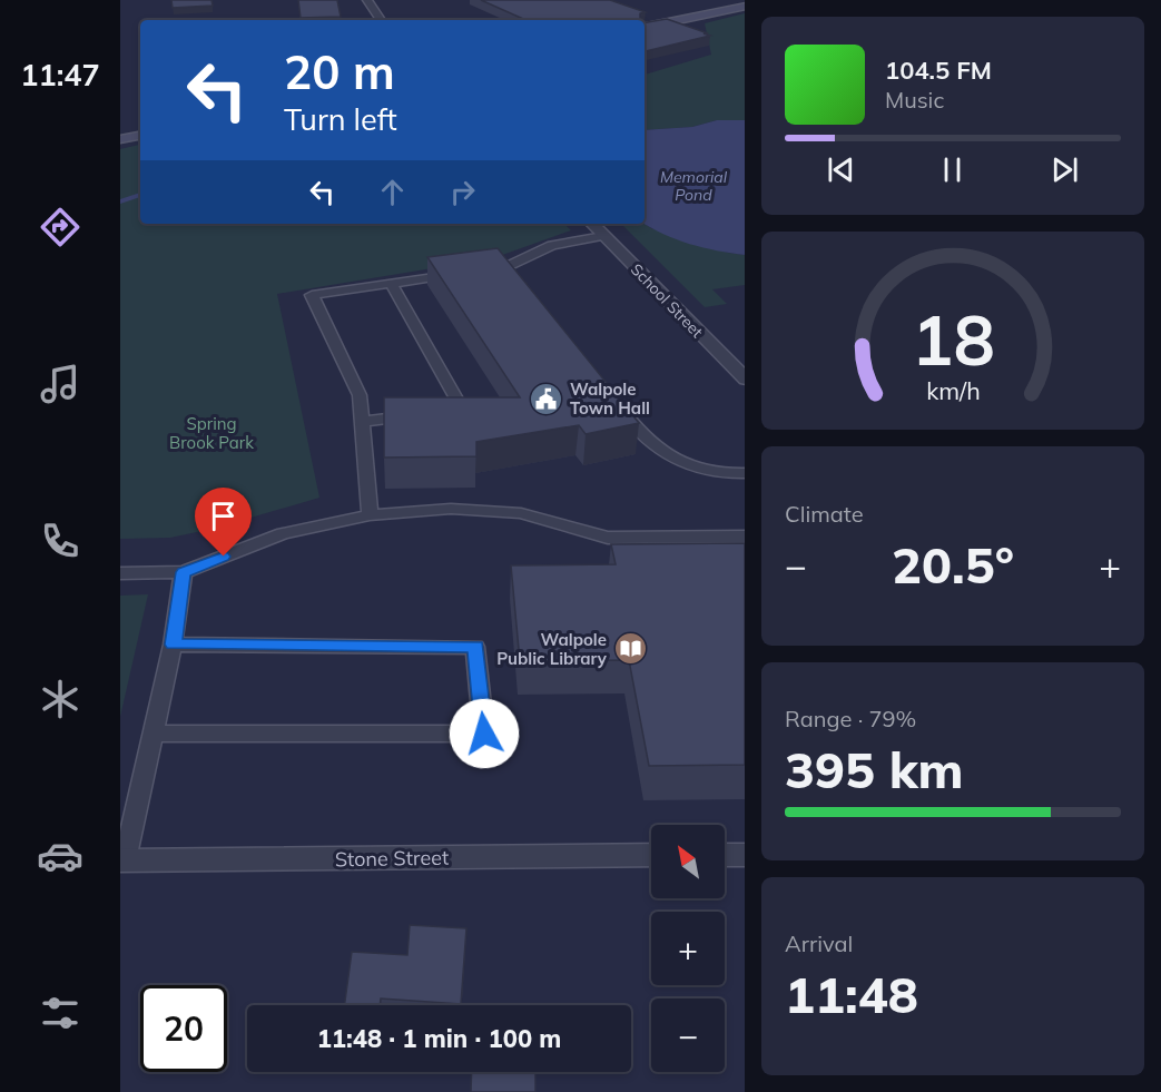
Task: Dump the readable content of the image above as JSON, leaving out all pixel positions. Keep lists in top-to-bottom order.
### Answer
{
  "streets": {
    "street": ["School Street", "Stone Street"]
  },
  "water": ["Memorial Pond"],
  "parks": ["Spring Brook Park"],
  "places": {
    "public building": ["Walpole Town Hall"],
    "library": ["Walpole Public Library"]
  },
  "north": "top left",
  "page": {
    "tabs": "11:47",
    "turn": ["20 m", "Turn left"],
    "song": ["104.5 FM", "Music"],
    "tile": [
      "Climate",
      ["Range · 79%", "395 km"],
      ["Arrival", "11:48"]
    ],
    "heat": ["−", "20.5°", "+"],
    "map_buttons": ["+", "−"],
    "limit": "20",
    "trip": "11:48 · 1 min · 100 m",
    "gauge": ["18", "km/h"]
  }
}
